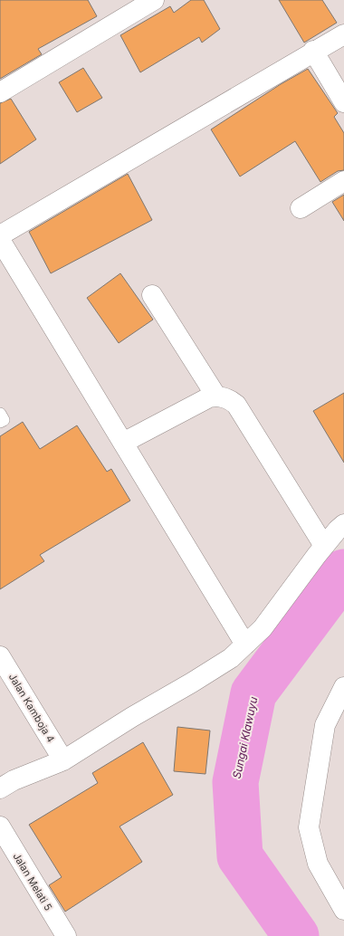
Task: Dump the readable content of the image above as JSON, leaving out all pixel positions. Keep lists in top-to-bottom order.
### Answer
{
  "streets": {
    "street": ["Jalan Kamboja 4", "Jalan Melati 5"]
  },
  "water": ["Sungai Klawuyu"]
}
